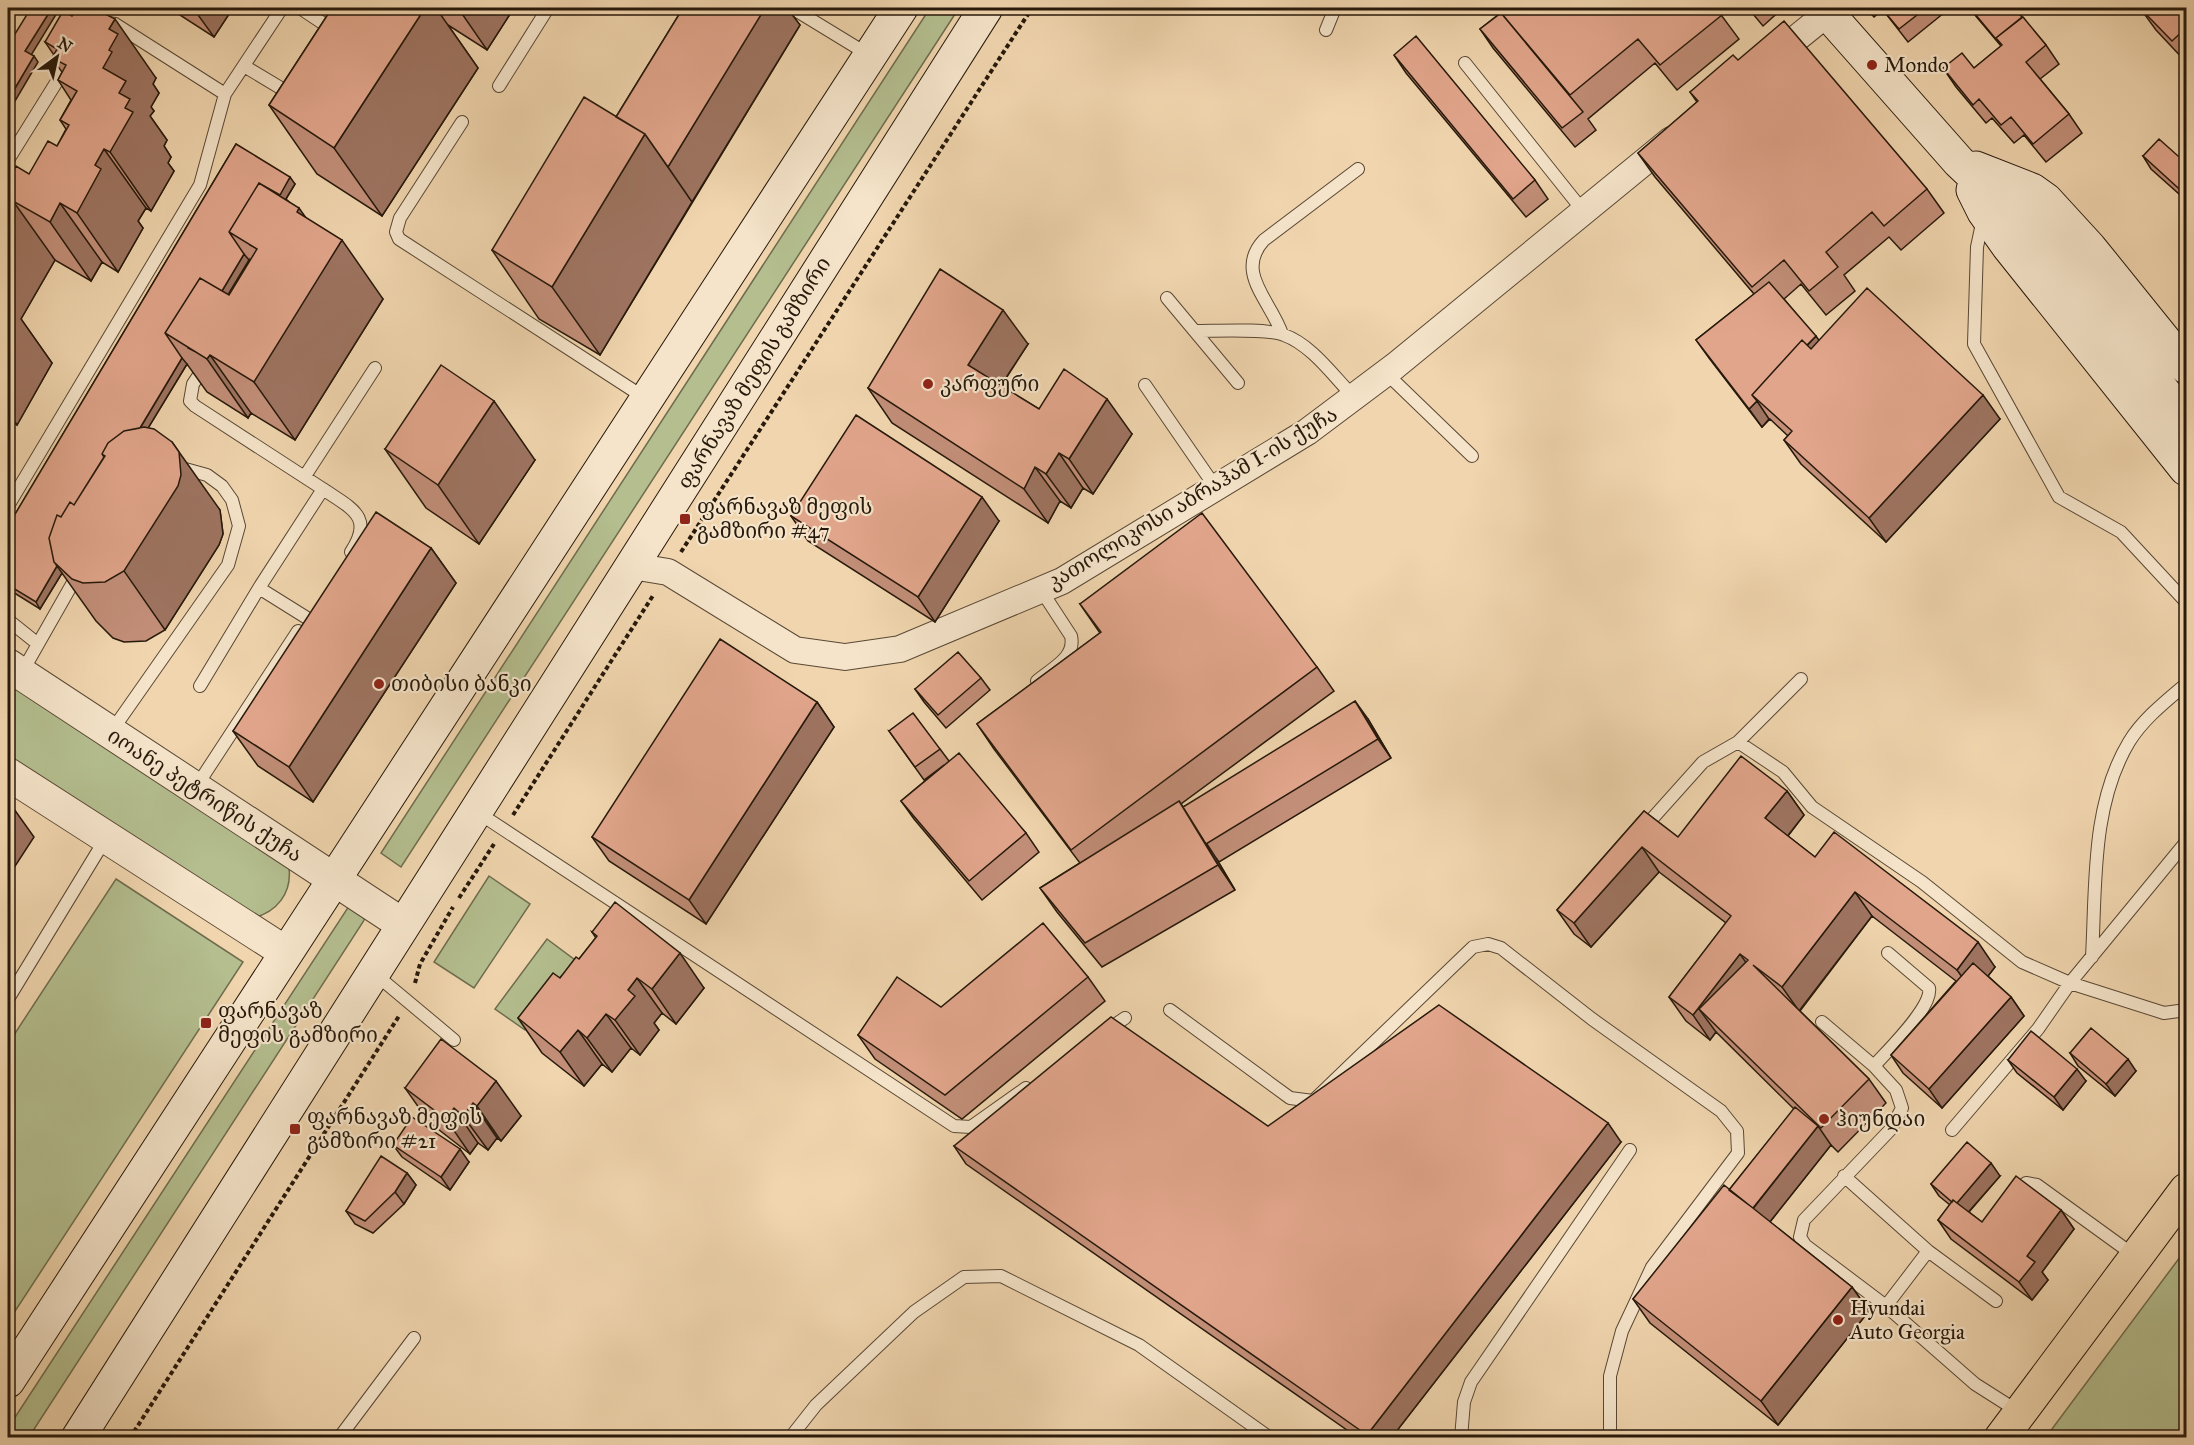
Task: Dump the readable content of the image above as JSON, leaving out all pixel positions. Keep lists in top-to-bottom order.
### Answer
{
  "streets": {
    "main road": ["ფარნავაზ მეფის გამზირი"],
    "street": ["კათოლიკოსი აბრაჰამ I-ის ქუჩა", "იოანე პეტრიწის ქუჩა"]
  },
  "crossings": [
    ["ფარნავაზ მეფის გამზირი", "კათოლიკოსი აბრაჰამ I-ის ქუჩა"],
    ["ფარნავაზ მეფის გამზირი", "იოანე პეტრიწის ქუჩა"]
  ],
  "places": {
    "other": [
      "Mondo",
      "კარფური",
      "თიბისი ბანკი",
      "ჰიუნდაი",
      "Hyundai Auto Georgia"
    ],
    "transit": ["ფარნავაზ მეფის გამზირი #47", "ფარნავაზ მეფის გამზირი", "ფარნავაზ მეფის გამზირი #21"]
  },
  "north": "top right"
}
